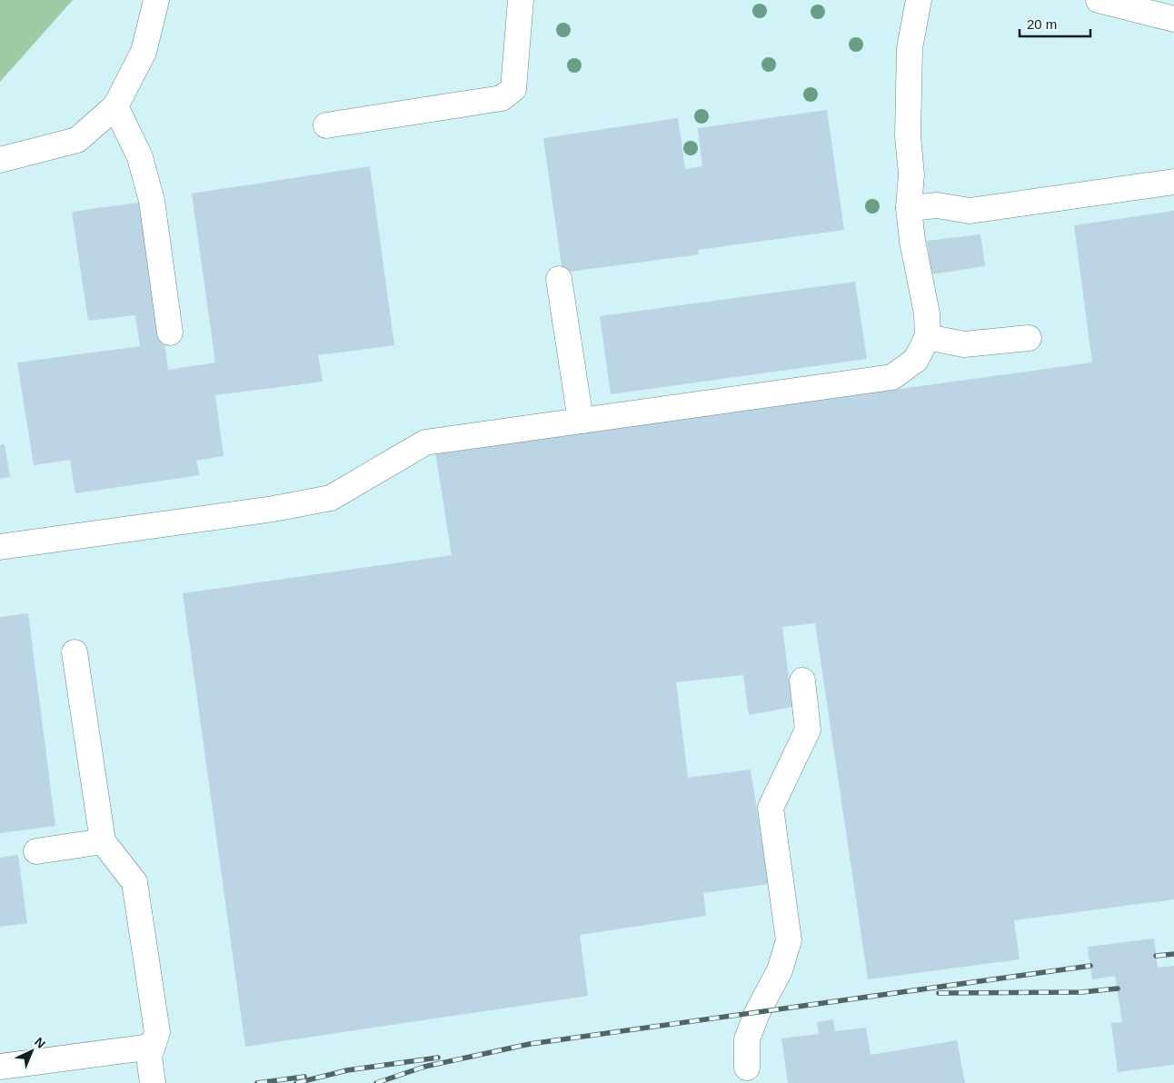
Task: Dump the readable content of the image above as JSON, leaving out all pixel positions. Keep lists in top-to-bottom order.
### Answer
{
  "scale_bar": "20 m",
  "north": "top right"
}
